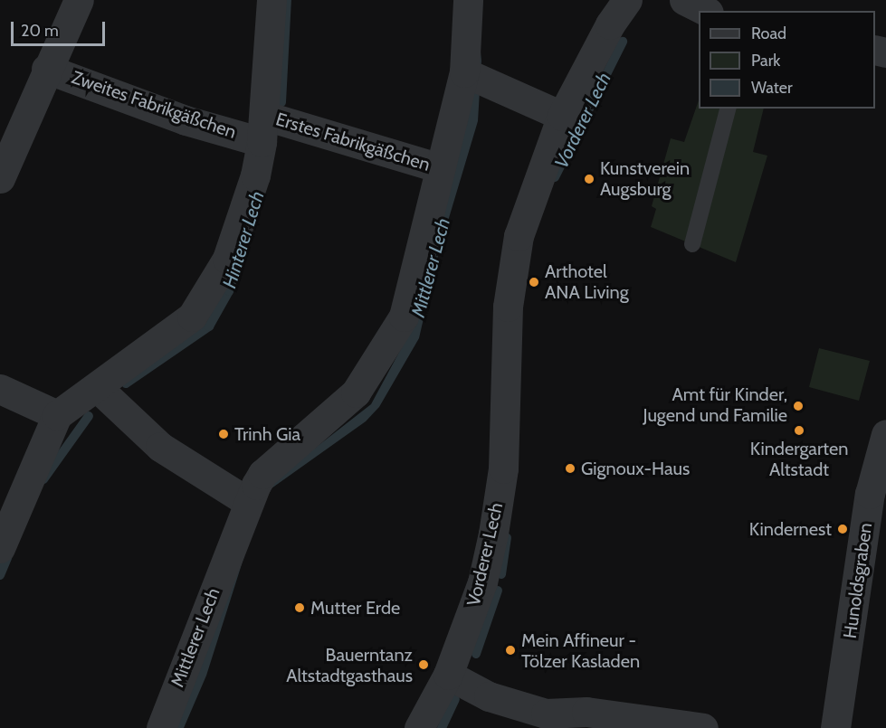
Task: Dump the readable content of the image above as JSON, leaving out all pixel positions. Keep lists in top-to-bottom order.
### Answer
{
  "streets": {
    "street": [
      "Zweites Fabrikgäßchen",
      "Erstes Fabrikgäßchen",
      "Vorderer Lech",
      "Hunoldsgraben",
      "Mittlerer Lech"
    ]
  },
  "crossings": [
    ["Zweites Fabrikgäßchen", "Erstes Fabrikgäßchen"],
    ["Erstes Fabrikgäßchen", "Mittlerer Lech"]
  ],
  "water": ["Vorderer Lech", "Hinterer Lech", "Mittlerer Lech"],
  "places": [
    "Kunstverein Augsburg",
    "Arthotel ANA Living",
    "Amt für Kinder, Jugend und Familie",
    "Kindergarten Altstadt",
    "Trinh Gia",
    "Gignoux-Haus",
    "Kindernest",
    "Mutter Erde",
    "Mein Affineur - Tölzer Kasladen",
    "Bauerntanz Altstadtgasthaus"
  ],
  "legend": ["Road", "Park", "Water"],
  "scale_bar": "20 m"
}
